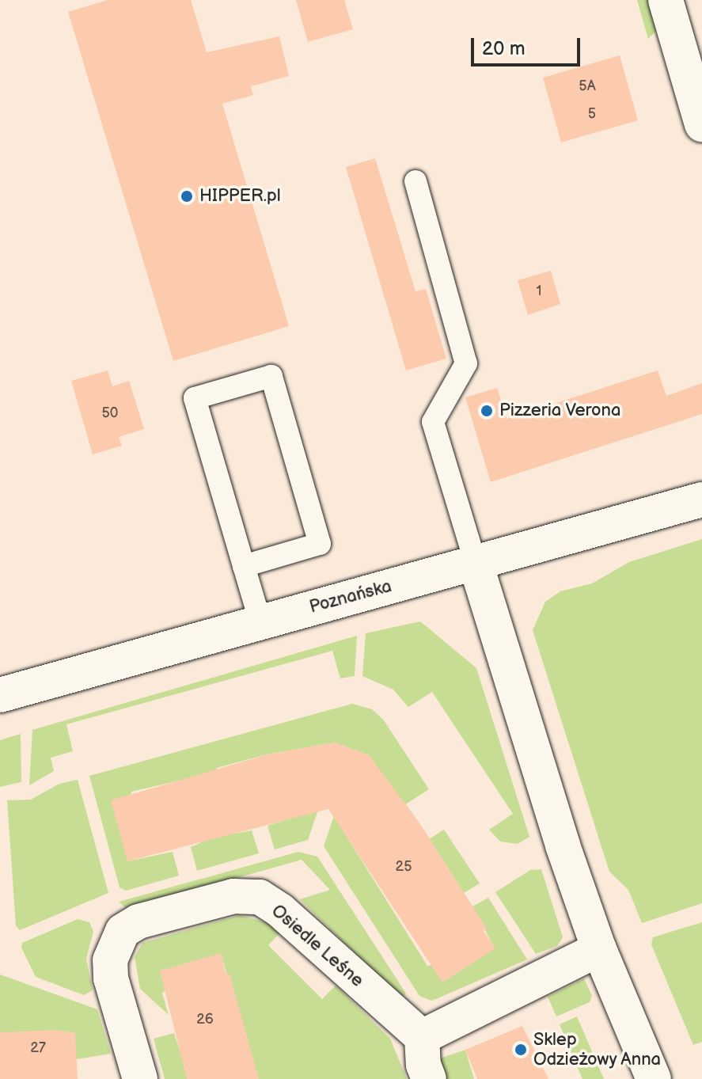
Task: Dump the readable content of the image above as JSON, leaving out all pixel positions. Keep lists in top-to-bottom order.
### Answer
{
  "streets": {
    "street": ["Poznańska", "Osiedle Leśne"]
  },
  "places": ["HIPPER.pl", "Pizzeria Verona", "Sklep Odzieżowy Anna"],
  "house_numbers": [
    "5A",
    "5",
    "1",
    "50",
    "25",
    "26",
    "27"
  ],
  "scale_bar": "20 m"
}
